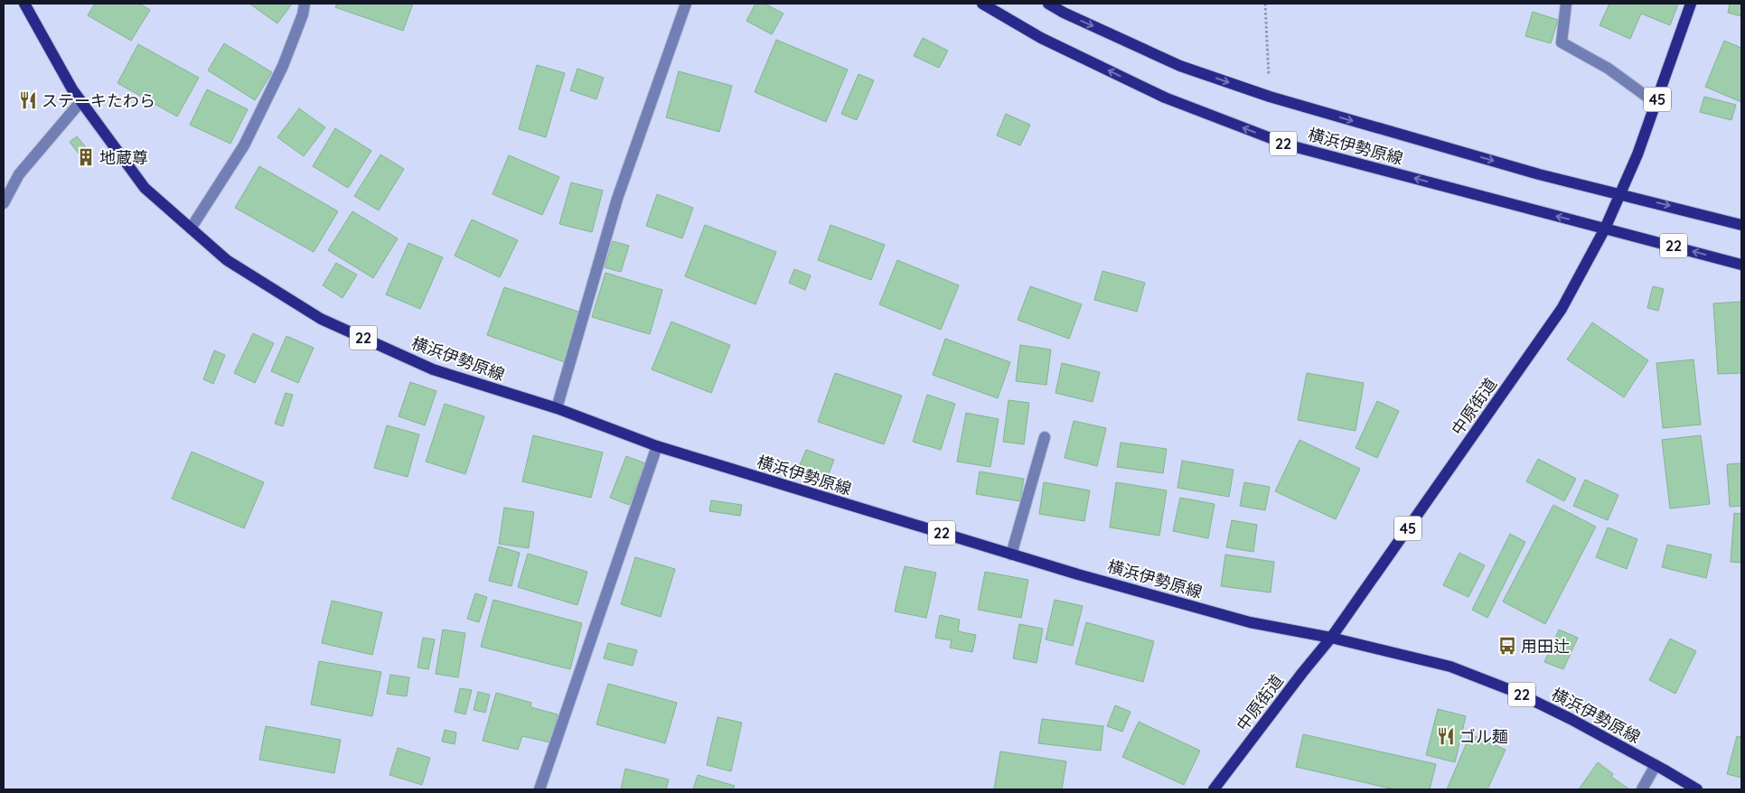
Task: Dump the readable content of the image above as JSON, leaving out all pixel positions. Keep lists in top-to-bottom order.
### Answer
{
  "streets": {
    "main road": [
      "45",
      "22",
      "横浜伊勢原線",
      "中原街道"
    ]
  },
  "crossings": [
    ["横浜伊勢原線", "中原街道"]
  ],
  "places": {
    "restaurant": ["ステーキたわら", "ゴル麺"],
    "building": ["地蔵尊"],
    "bus stop": ["用田辻"]
  }
}
